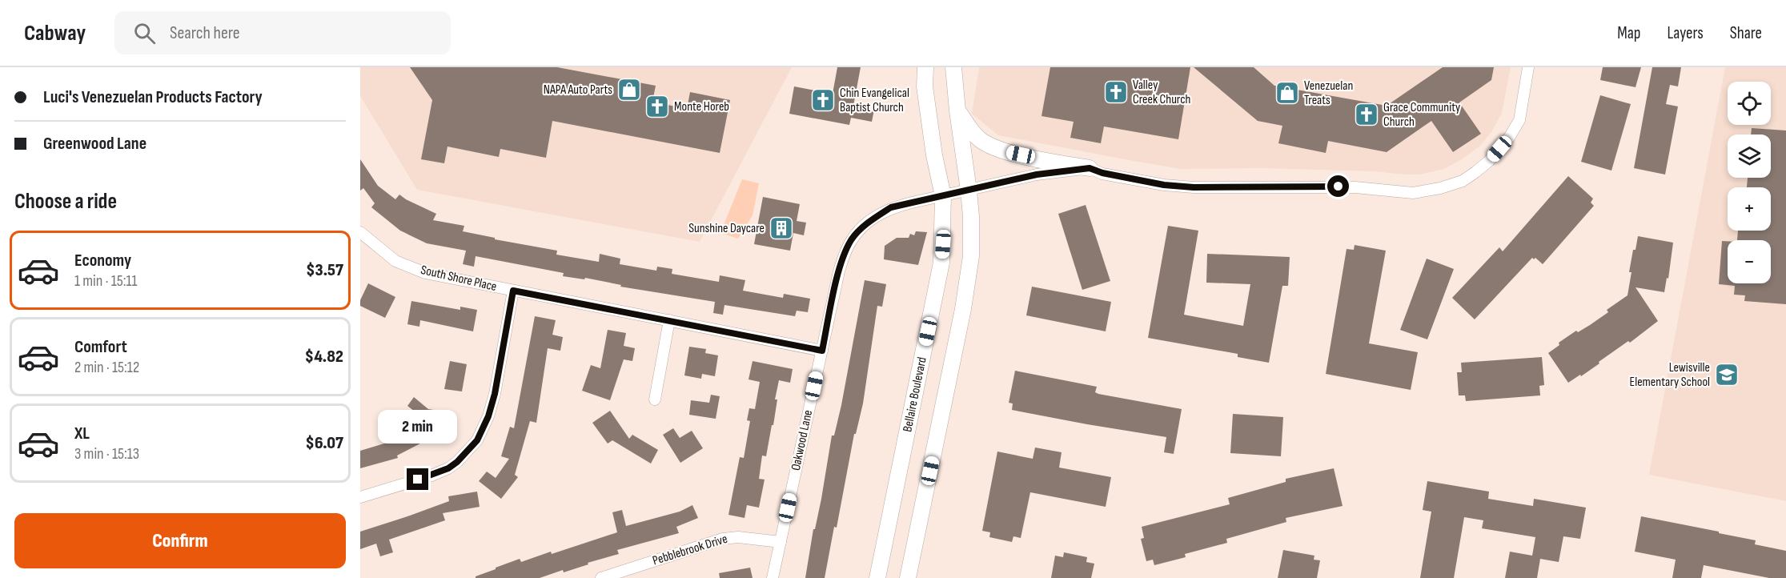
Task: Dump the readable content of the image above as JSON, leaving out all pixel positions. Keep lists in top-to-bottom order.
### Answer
{
  "streets": {
    "main road": ["Bellaire Boulevard"],
    "street": ["South Shore Place", "Oakwood Lane", "Pebblebrook Drive"]
  },
  "crossings": [
    ["South Shore Place", "Oakwood Lane"],
    ["Bellaire Boulevard", "Oakwood Lane"],
    ["Oakwood Lane", "Pebblebrook Drive"]
  ],
  "places": {
    "shop": ["NAPA Auto Parts", "Venezuelan Treats"],
    "church": [
      "Valley Creek Church",
      "Chin Evangelical Baptist Church",
      "Monte Horeb",
      "Grace Community Church"
    ],
    "building": ["Sunshine Daycare"],
    "school or university": ["Lewisville Elementary School"]
  },
  "page": {
    "header": "Cabway",
    "search": "Search here",
    "nav": ["Map", "Layers", "Share"],
    "banner": ["Luci's Venezuelan Products Factory", "Greenwood Lane"],
    "map_buttons": ["+", "−"],
    "heading": "Choose a ride",
    "list": [
      {
        "name": "Economy",
        "note": "1 min · 15:11",
        "value": "$3.57"
      },
      {
        "name": "Comfort",
        "note": "2 min · 15:12",
        "value": "$4.82"
      },
      {
        "name": "XL",
        "note": "3 min · 15:13",
        "value": "$6.07"
      }
    ],
    "bubble": "2 min",
    "buttons": "Confirm"
  }
}
